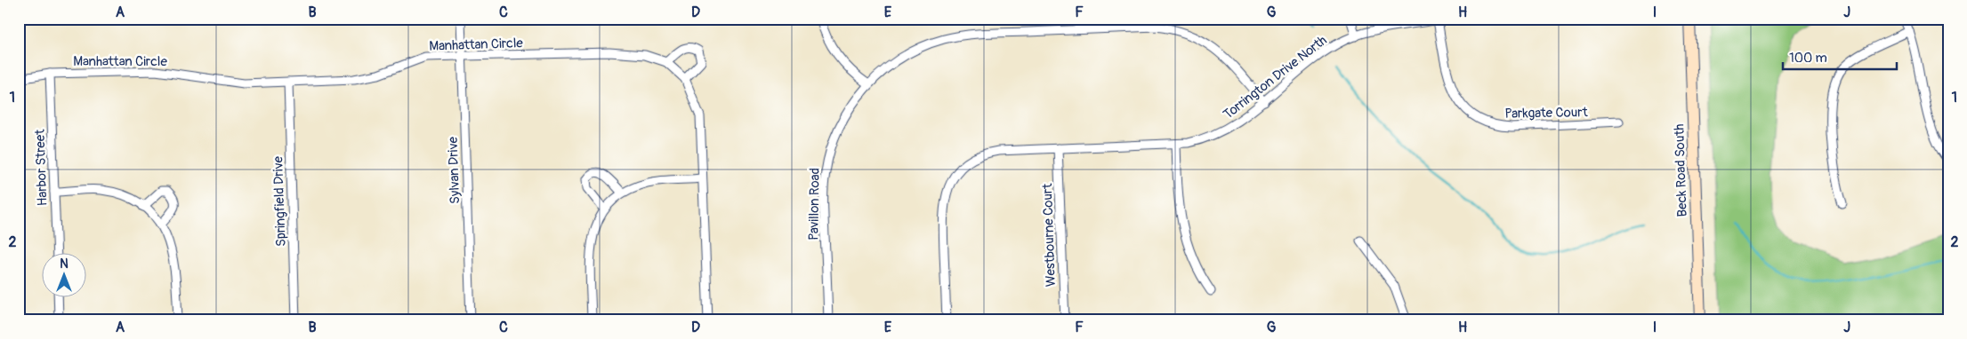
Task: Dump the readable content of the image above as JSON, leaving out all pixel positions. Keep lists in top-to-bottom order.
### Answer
{
  "streets": {
    "main road": ["Beck Road South"],
    "street": [
      "Manhattan Circle",
      "Torrington Drive North",
      "Parkgate Court",
      "Harbor Street",
      "Sylvan Drive",
      "Springfield Drive",
      "Pavillon Road",
      "Westbourne Court"
    ]
  },
  "crossings": [
    ["Manhattan Circle", "Harbor Street"],
    ["Manhattan Circle", "Sylvan Drive"],
    ["Manhattan Circle", "Springfield Drive"],
    ["Torrington Drive North", "Parkgate Court"],
    ["Torrington Drive North", "Pavillon Road"],
    ["Torrington Drive North", "Westbourne Court"]
  ],
  "scale_bar": "100 m",
  "north": "top",
  "grid": {
    "columns": [
      "A",
      "B",
      "C",
      "D",
      "E",
      "F",
      "G",
      "H",
      "I",
      "J"
    ],
    "rows": ["1", "2"]
  }
}
